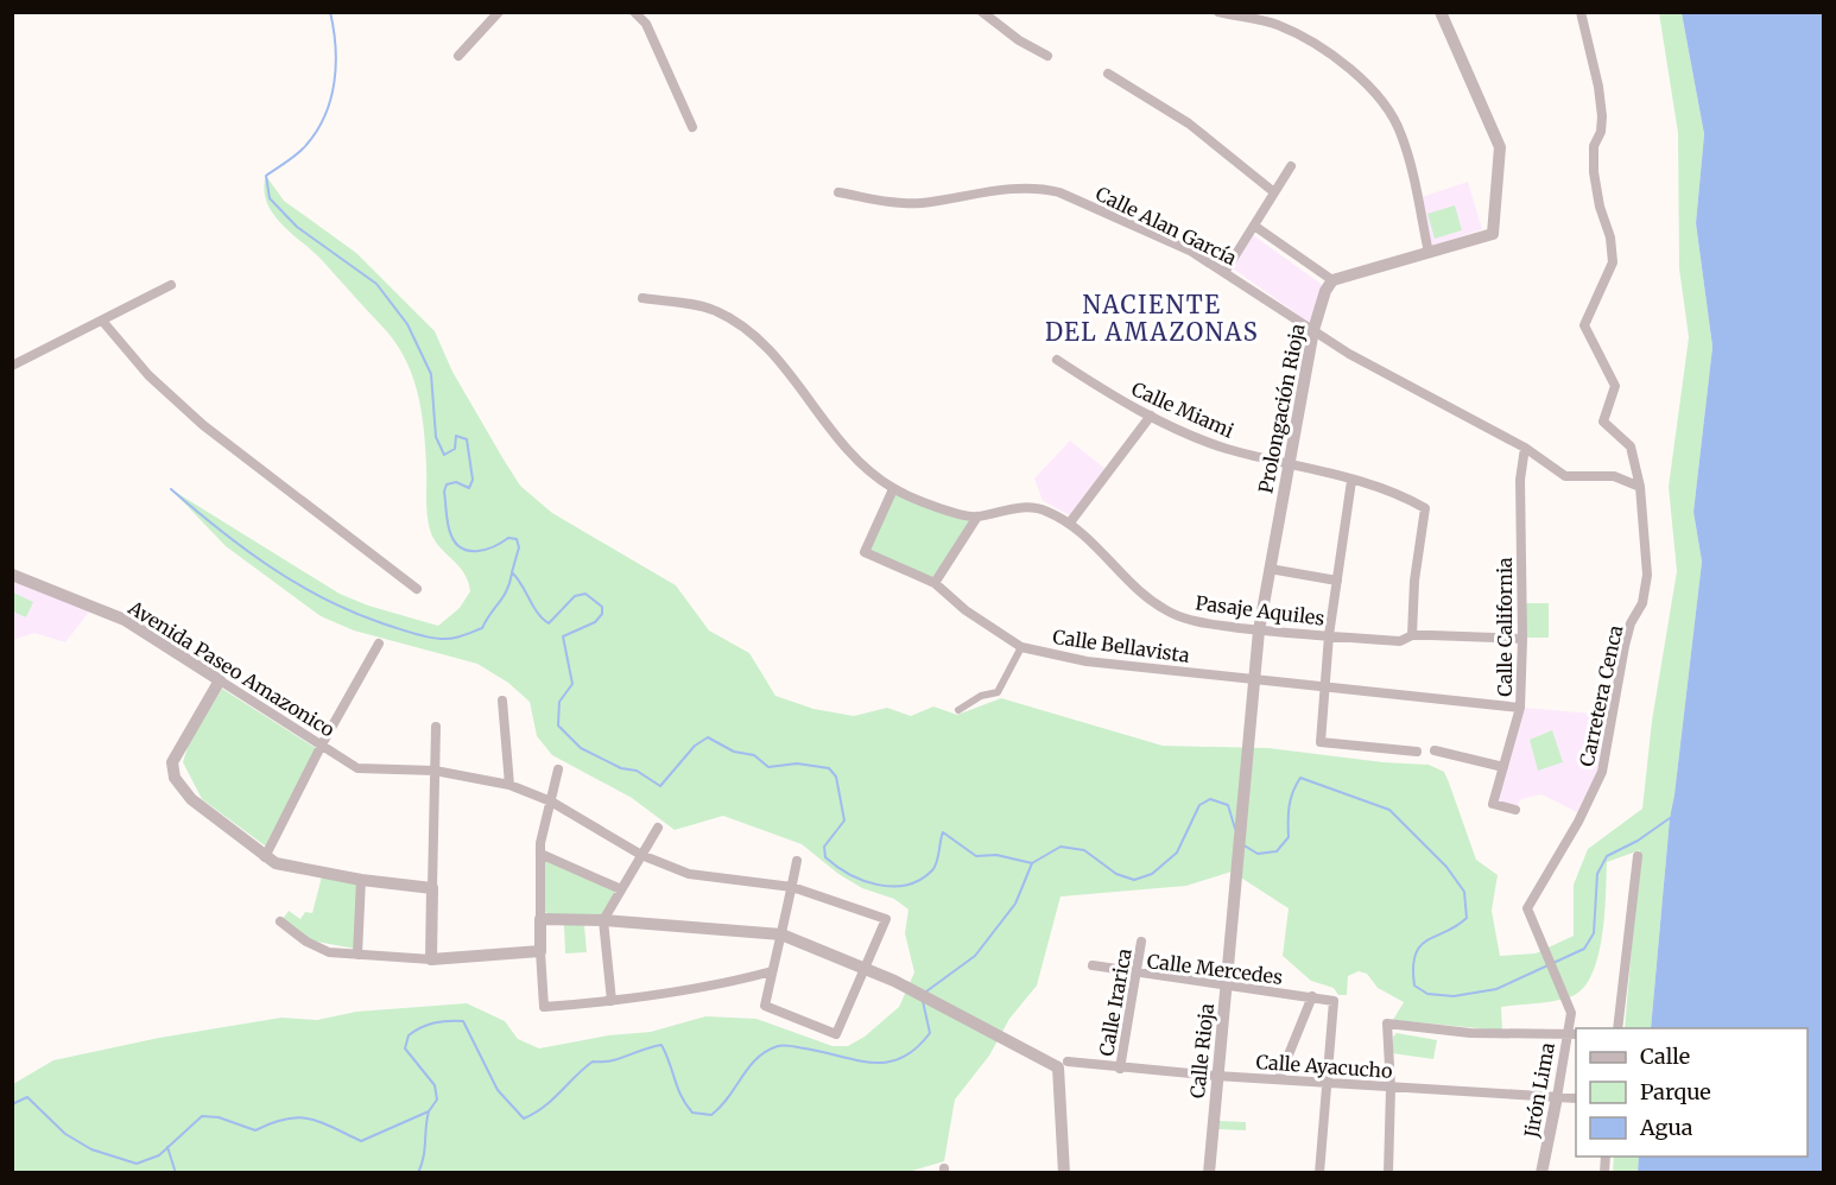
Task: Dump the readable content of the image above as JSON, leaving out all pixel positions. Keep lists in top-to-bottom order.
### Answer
{
  "streets": {
    "street": [
      "Calle Alan García",
      "Prolongación Rioja",
      "Calle Miami",
      "Pasaje Aquiles",
      "Calle California",
      "Calle Bellavista",
      "Avenida Paseo Amazonico",
      "Carretera Cenca",
      "Calle Mercedes",
      "Calle Irarica",
      "Calle Rioja",
      "Calle Ayacucho",
      "Jirón Lima"
    ]
  },
  "crossings": [
    ["Calle Alan García", "Prolongación Rioja"],
    ["Calle Alan García", "Calle California"],
    ["Calle Alan García", "Carretera Cenca"],
    ["Prolongación Rioja", "Calle Miami"],
    ["Prolongación Rioja", "Pasaje Aquiles"],
    ["Prolongación Rioja", "Calle Bellavista"],
    ["Prolongación Rioja", "Calle Rioja"],
    ["Calle Miami", "Pasaje Aquiles"],
    ["Pasaje Aquiles", "Calle California"],
    ["Calle California", "Calle Bellavista"],
    ["Carretera Cenca", "Jirón Lima"],
    ["Calle Mercedes", "Calle Irarica"],
    ["Calle Mercedes", "Calle Rioja"],
    ["Calle Mercedes", "Calle Ayacucho"],
    ["Calle Irarica", "Calle Ayacucho"],
    ["Calle Rioja", "Calle Ayacucho"],
    ["Calle Ayacucho", "Jirón Lima"]
  ],
  "districts": ["NACIENTE DEL AMAZONAS"],
  "legend": ["Calle", "Parque", "Agua"]
}
